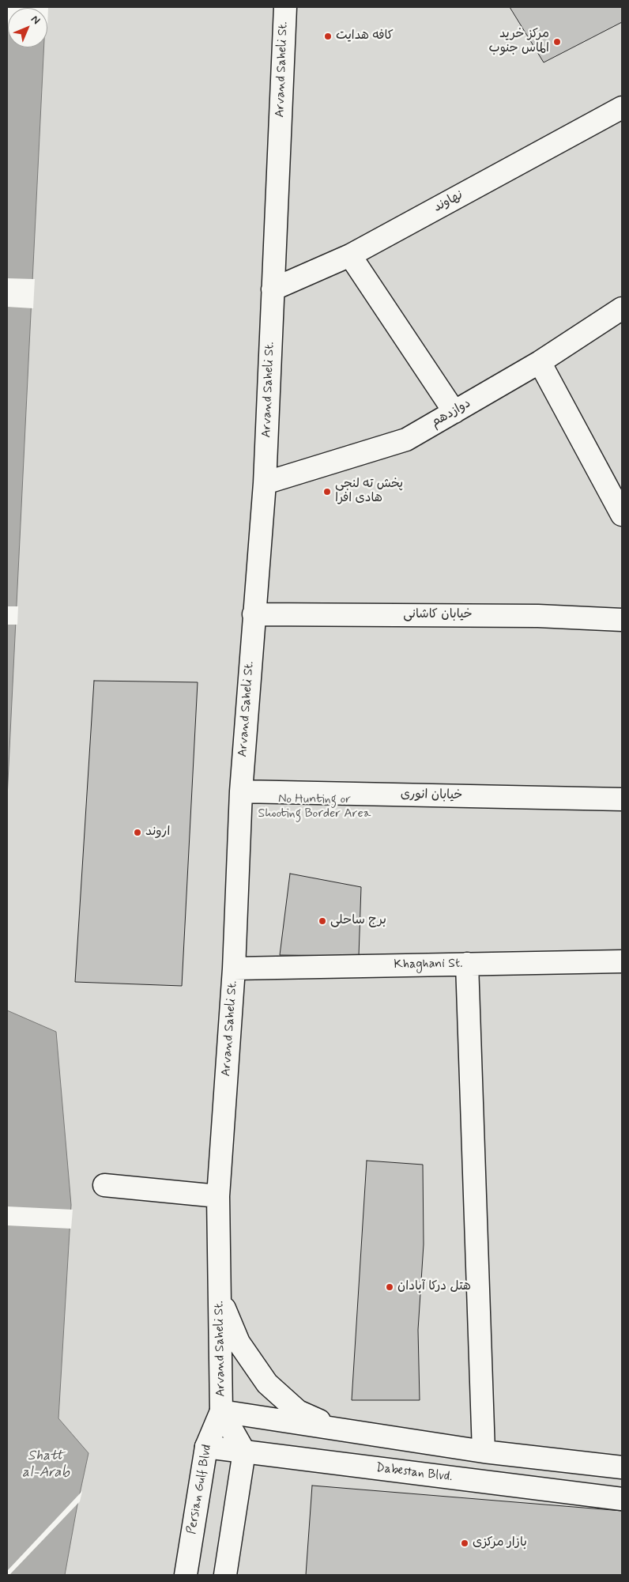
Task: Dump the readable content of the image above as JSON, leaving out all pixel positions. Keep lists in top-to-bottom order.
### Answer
{
  "streets": {
    "street": [
      "Arvand Saheli St.",
      "نهاوند",
      "دوازدهم",
      "خیابان کاشانی",
      "خیابان انوری",
      "Khaghani St.",
      "Dabestan Blvd.",
      "Persian Gulf Blvd"
    ]
  },
  "crossings": [
    ["Arvand Saheli St.", "نهاوند"],
    ["Arvand Saheli St.", "دوازدهم"],
    ["Arvand Saheli St.", "خیابان کاشانی"],
    ["Arvand Saheli St.", "خیابان انوری"],
    ["Arvand Saheli St.", "Khaghani St."],
    ["Arvand Saheli St.", "Persian Gulf Blvd"],
    ["Dabestan Blvd.", "Persian Gulf Blvd"]
  ],
  "water": ["Shatt al-Arab"],
  "parks": ["No Hunting or Shooting Border Area"],
  "places": [
    "كافه هدایت",
    "مرکز خرید الماس جنوب",
    "پخش ته لنجی هادی افرا",
    "اروند",
    "برج ساحلی",
    "هتل درکا آبادان",
    "بازار مرکزی"
  ],
  "north": "top right"
}
